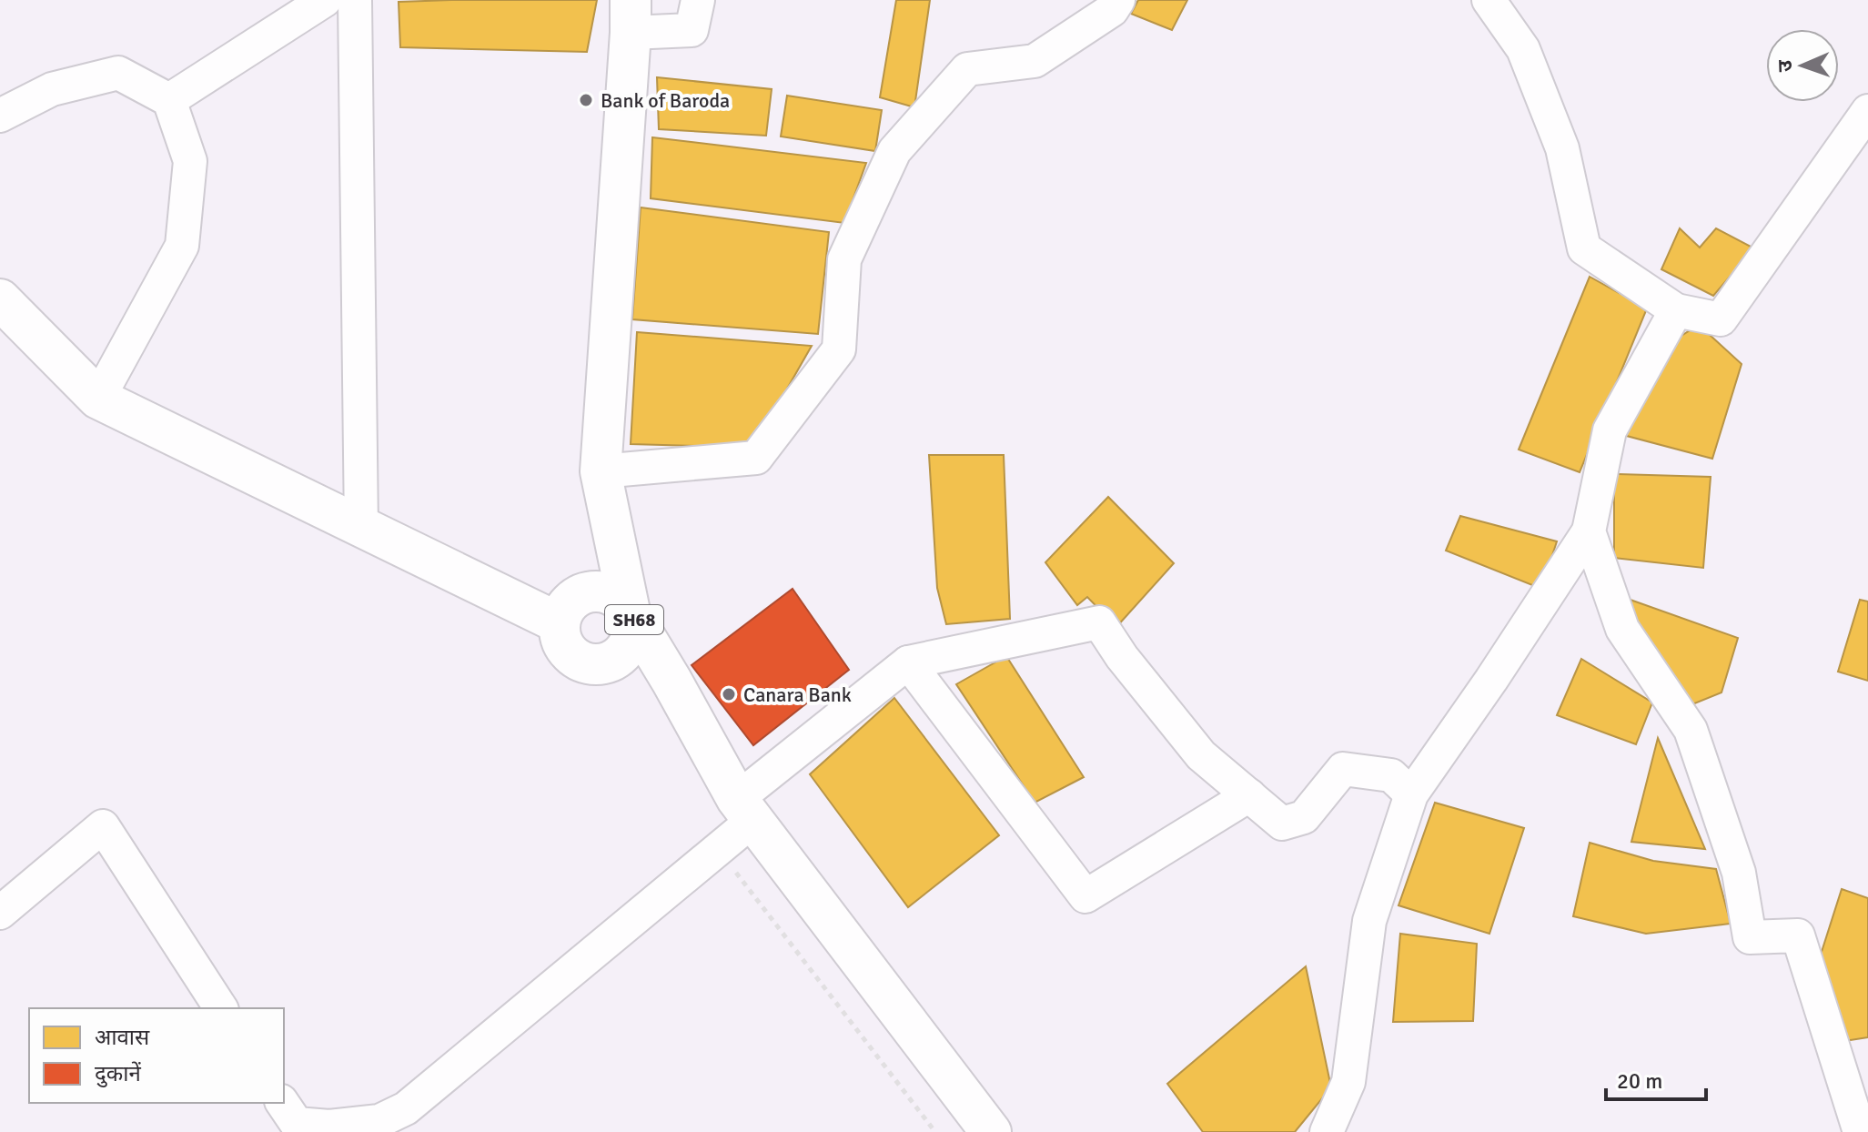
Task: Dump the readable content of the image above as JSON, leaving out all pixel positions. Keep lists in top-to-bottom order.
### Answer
{
  "streets": {
    "main road": ["SH68"]
  },
  "places": ["Bank of Baroda", "Canara Bank"],
  "legend": ["आवास", "दुकानें"],
  "scale_bar": "20 m",
  "north": "left"
}
